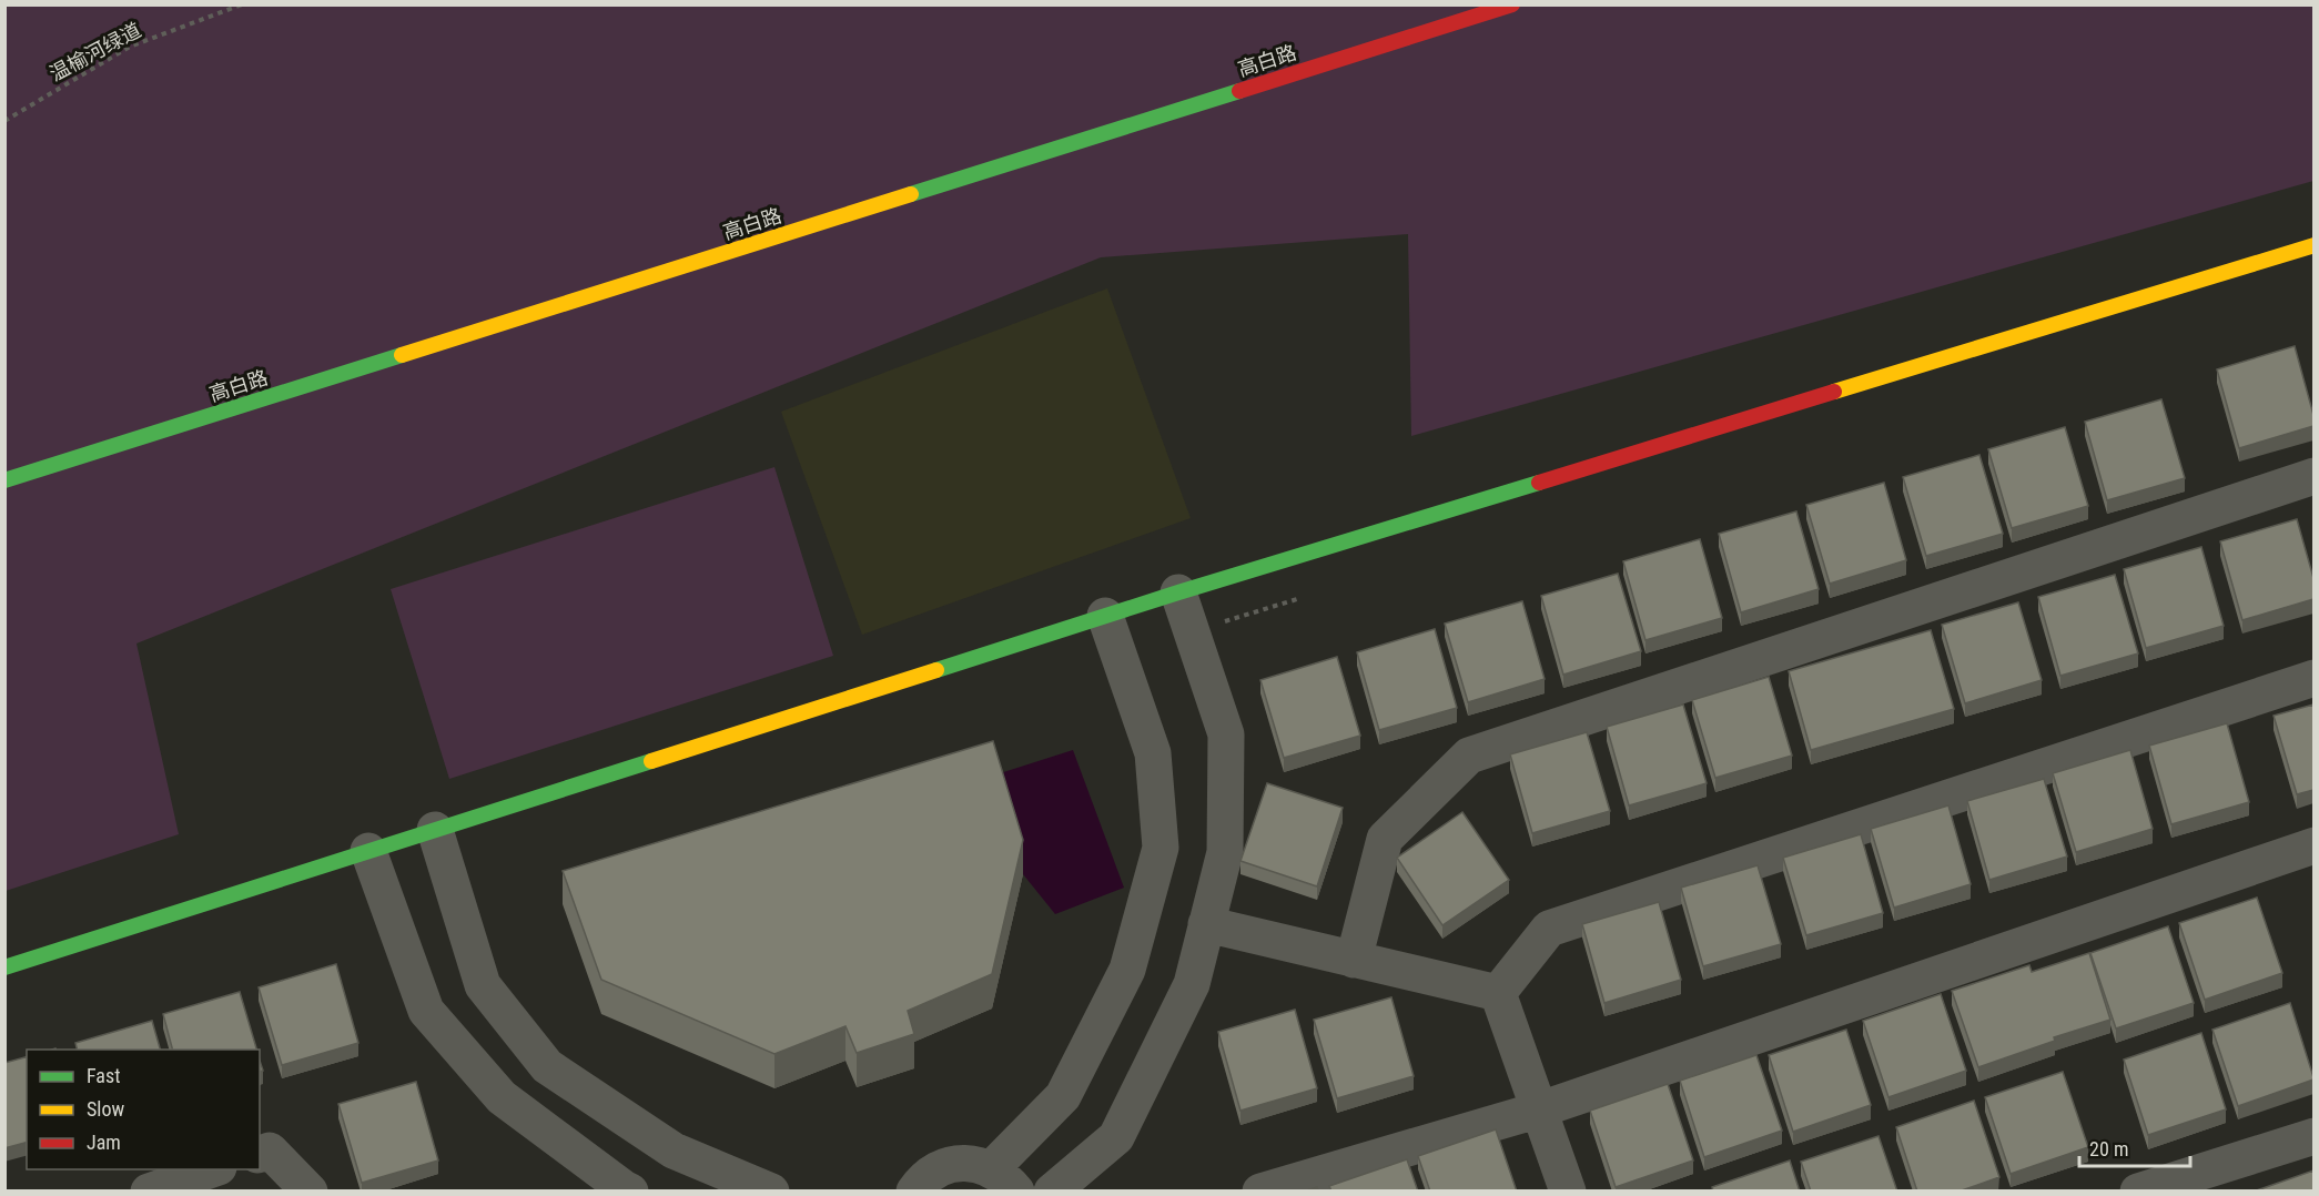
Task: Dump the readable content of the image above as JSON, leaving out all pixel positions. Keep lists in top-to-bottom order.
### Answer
{
  "streets": {
    "street": ["高白路"],
    "path": ["温榆河绿道"]
  },
  "legend": ["Fast", "Slow", "Jam"],
  "scale_bar": "20 m"
}
